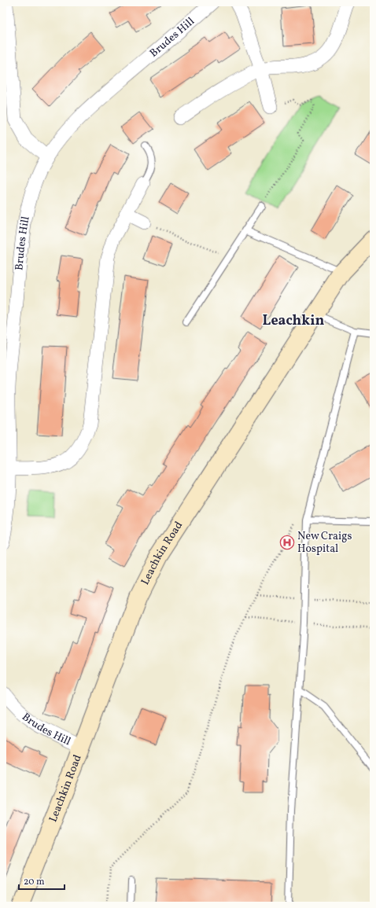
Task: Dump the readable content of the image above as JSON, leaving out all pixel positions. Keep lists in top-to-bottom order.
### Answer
{
  "streets": {
    "street": ["Brudes Hill", "Leachkin Road"]
  },
  "crossings": [
    ["Brudes Hill", "Leachkin Road"]
  ],
  "districts": ["Leachkin"],
  "places": {
    "hospital": ["New Craigs Hospital"]
  },
  "scale_bar": "20 m"
}
